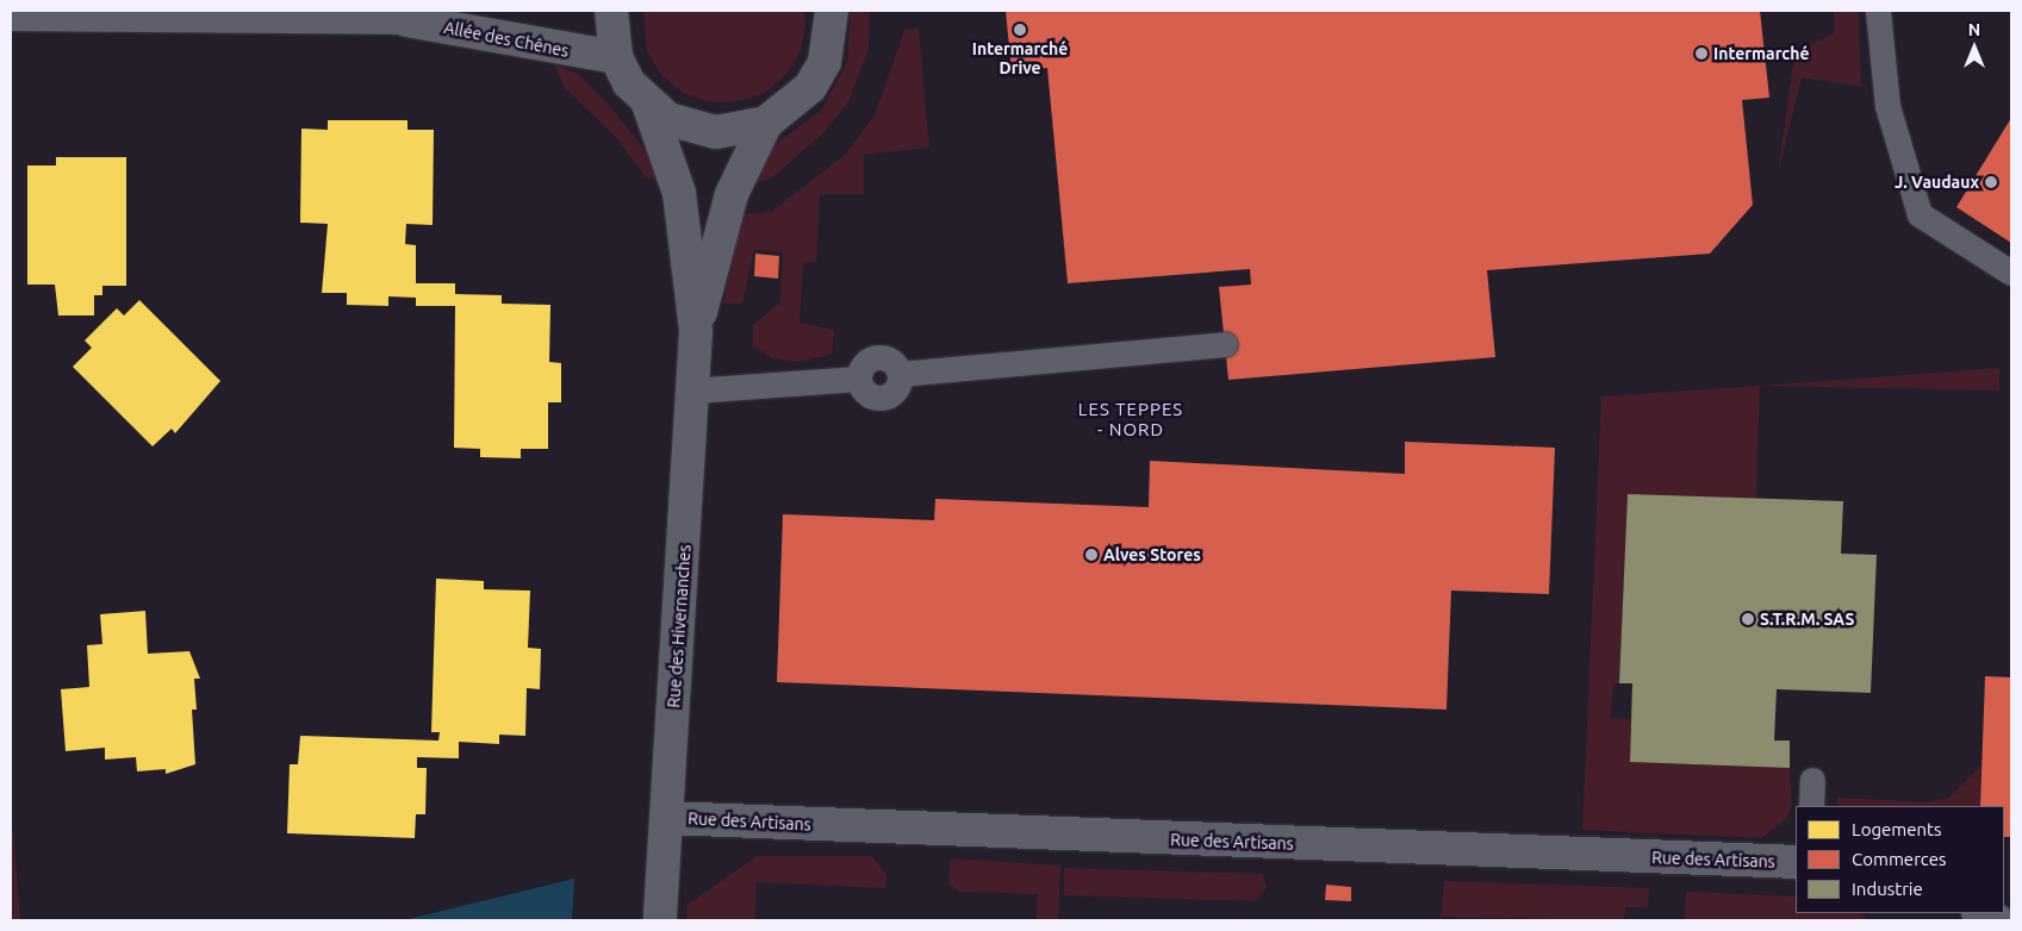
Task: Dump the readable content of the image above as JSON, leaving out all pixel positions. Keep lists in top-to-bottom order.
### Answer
{
  "streets": {
    "street": ["Allée des Chênes", "Rue des Hivernanches", "Rue des Artisans"]
  },
  "crossings": [
    ["Rue des Hivernanches", "Rue des Artisans"]
  ],
  "districts": ["LES TEPPES - NORD"],
  "places": [
    "Intermarché Drive",
    "Intermarché",
    "J. Vaudaux",
    "Alves Stores",
    "S.T.R.M. SAS"
  ],
  "legend": ["Logements", "Commerces", "Industrie"],
  "north": "top"
}
